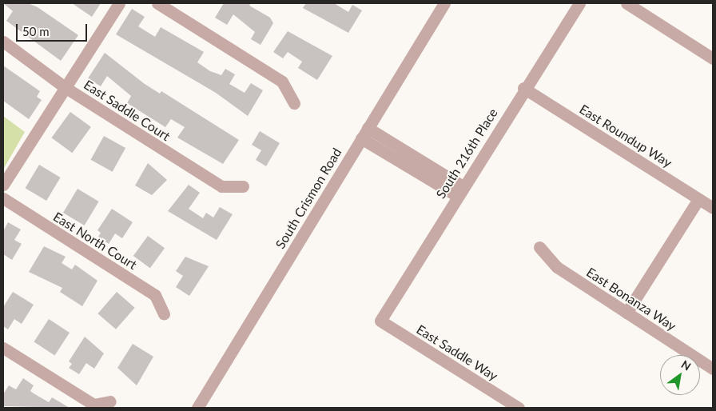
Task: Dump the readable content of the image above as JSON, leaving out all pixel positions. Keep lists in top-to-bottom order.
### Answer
{
  "streets": {
    "street": [
      "East Saddle Court",
      "East Roundup Way",
      "South 216th Place",
      "South Crismon Road",
      "East North Court",
      "East Bonanza Way",
      "East Saddle Way"
    ]
  },
  "crossings": [
    ["East Roundup Way", "South 216th Place"],
    ["South 216th Place", "East Saddle Way"]
  ],
  "scale_bar": "50 m",
  "north": "top right"
}
